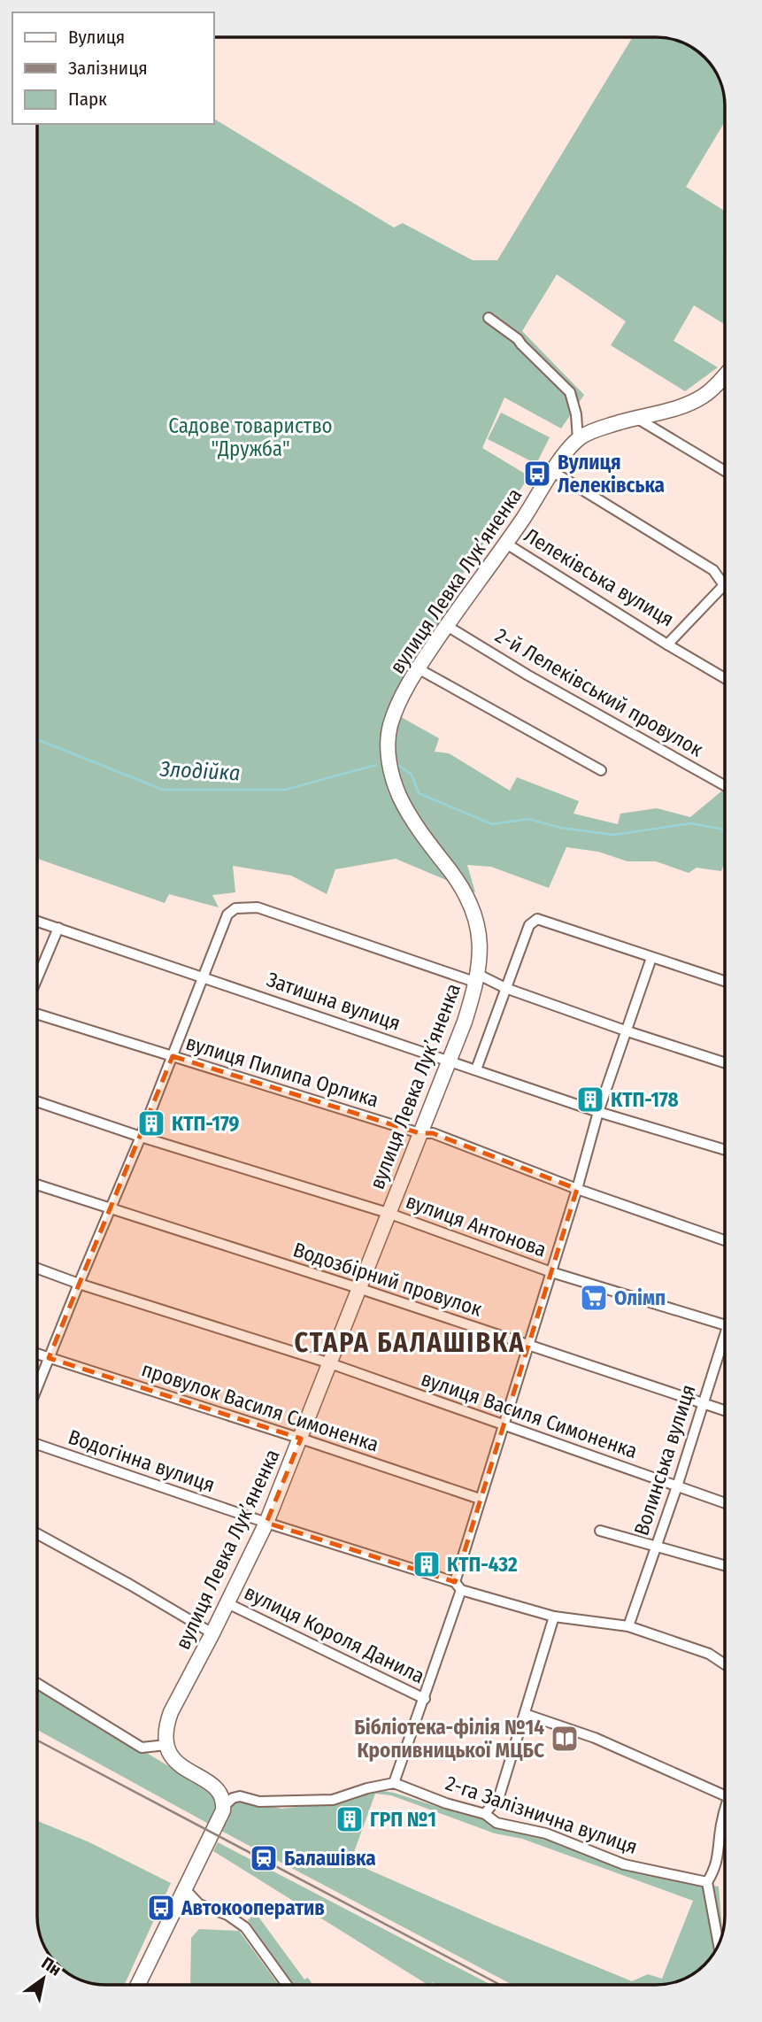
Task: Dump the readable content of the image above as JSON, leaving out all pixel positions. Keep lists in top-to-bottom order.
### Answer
{
  "streets": {
    "street": [
      "Лелеківська вулиця",
      "вулиця Левка Лукʼяненка",
      "2-й Лелеківський провулок",
      "Затишна вулиця",
      "вулиця Пилипа Орлика",
      "вулиця Антонова",
      "Водозбірний провулок",
      "провулок Василя Симоненка",
      "вулиця Василя Симоненка",
      "Волинська вулиця",
      "Водогінна вулиця",
      "вулиця Короля Данила",
      "2-га Залізнична вулиця"
    ]
  },
  "crossings": [
    ["Лелеківська вулиця", "вулиця Левка Лукʼяненка"],
    ["вулиця Левка Лукʼяненка", "2-й Лелеківський провулок"],
    ["вулиця Левка Лукʼяненка", "Затишна вулиця"],
    ["вулиця Левка Лукʼяненка", "вулиця Пилипа Орлика"],
    ["вулиця Левка Лукʼяненка", "вулиця Антонова"],
    ["вулиця Левка Лукʼяненка", "Водозбірний провулок"],
    ["вулиця Левка Лукʼяненка", "провулок Василя Симоненка"],
    ["вулиця Левка Лукʼяненка", "вулиця Василя Симоненка"],
    ["вулиця Левка Лукʼяненка", "Водогінна вулиця"],
    ["вулиця Левка Лукʼяненка", "вулиця Короля Данила"],
    ["Водозбірний провулок", "Волинська вулиця"],
    ["вулиця Василя Симоненка", "Волинська вулиця"],
    ["Волинська вулиця", "Водогінна вулиця"]
  ],
  "districts": ["СТАРА БАЛАШІВКА"],
  "water": ["Злодійка"],
  "parks": ["Садове товариство \"Дружба\""],
  "places": {
    "bus stop": ["Вулиця Лелеківська", "Автокооператив"],
    "building": [
      "КТП-178",
      "КТП-179",
      "КТП-432",
      "ГРП №1"
    ],
    "supermarket": ["Олімп"],
    "library": ["Бібліотека-філія №14 Кропивницької МЦБС"],
    "station": ["Балашівка"]
  },
  "legend": ["Вулиця", "Залізниця", "Парк"],
  "north": "top right"
}
